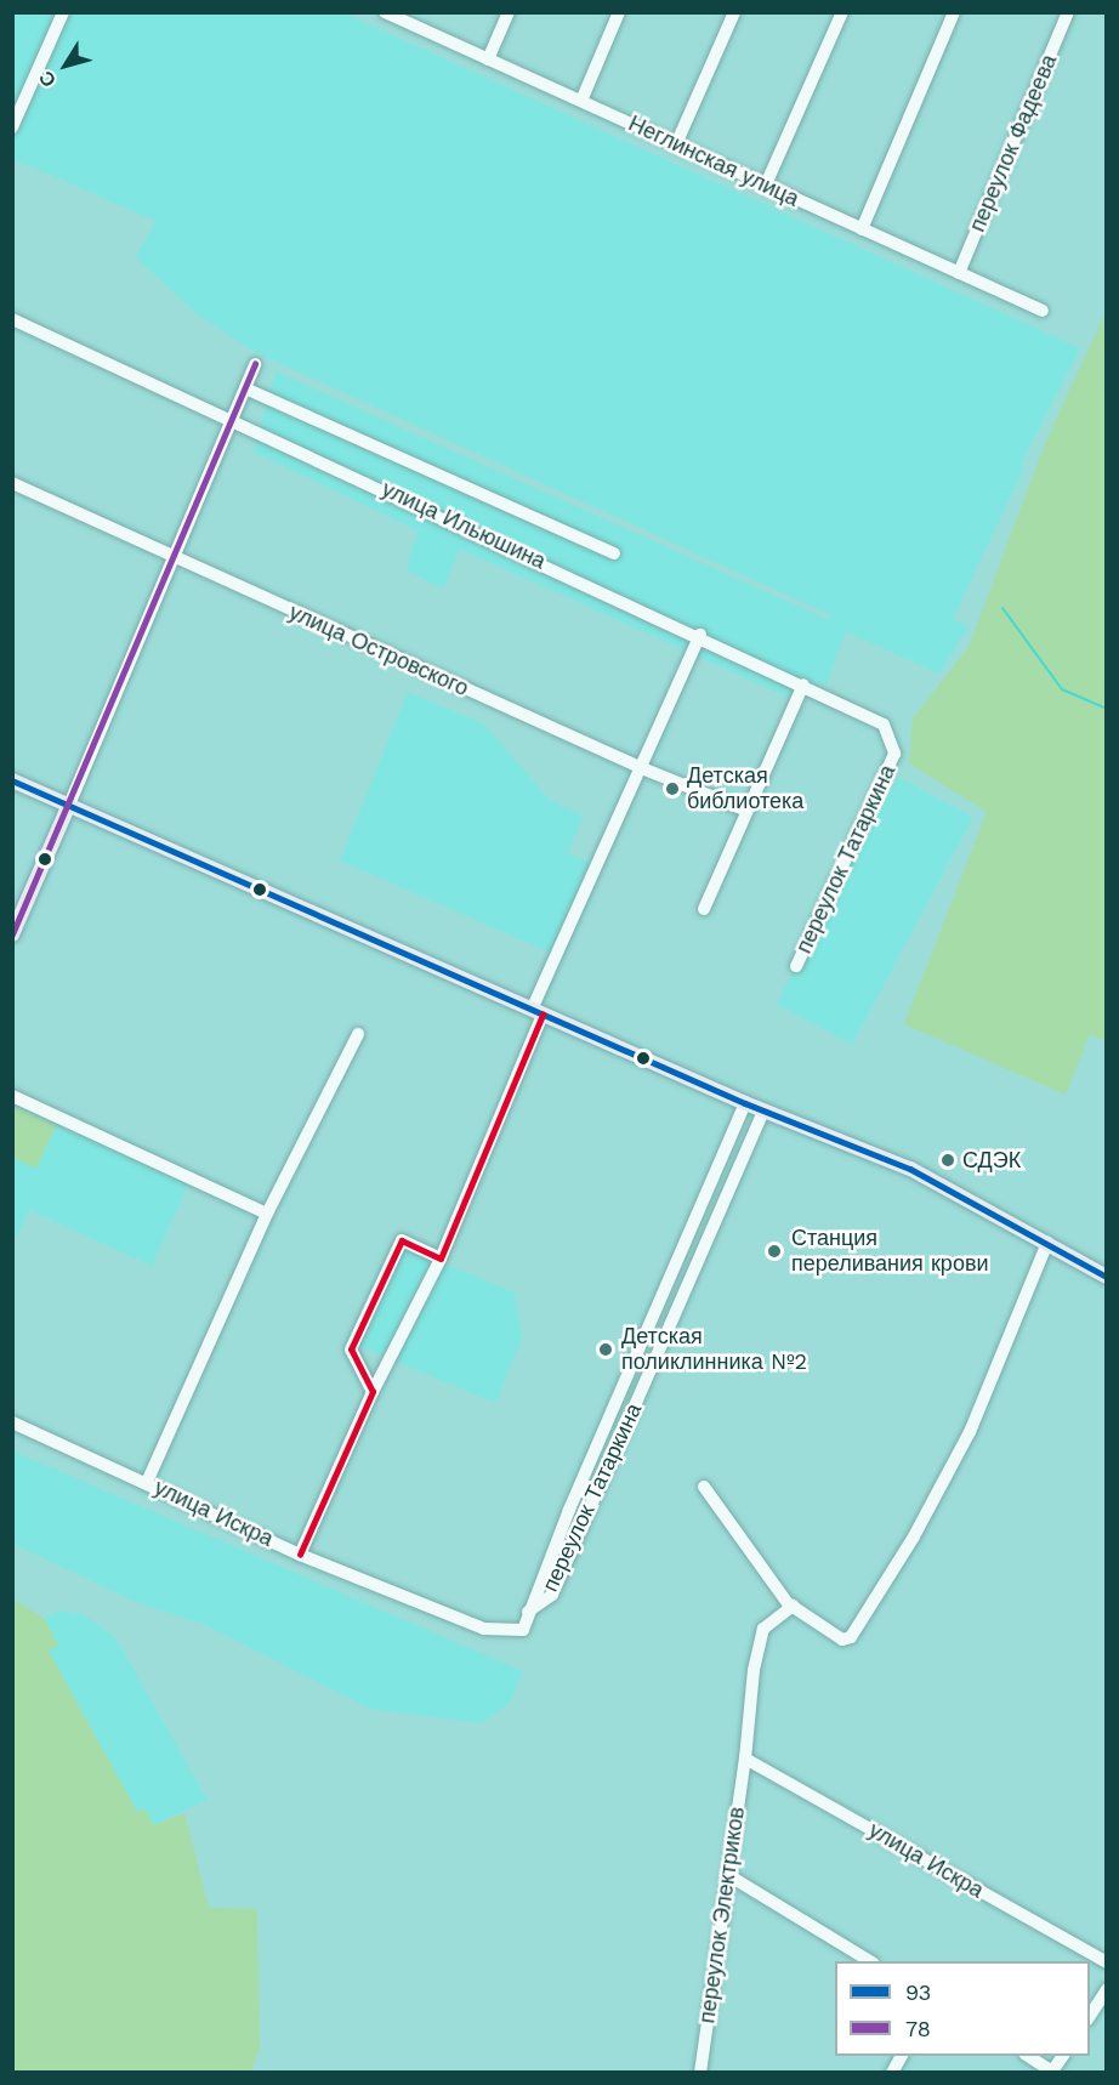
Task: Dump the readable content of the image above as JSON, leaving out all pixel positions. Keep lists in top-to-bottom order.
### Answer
{
  "streets": {
    "street": [
      "переулок Фадеева",
      "Неглинская улица",
      "улица Ильюшина",
      "улица Островского",
      "переулок Татаркина",
      "улица Искра",
      "переулок Электриков"
    ]
  },
  "crossings": [
    ["переулок Фадеева", "Неглинская улица"],
    ["улица Ильюшина", "переулок Татаркина"],
    ["переулок Татаркина", "улица Искра"],
    ["улица Искра", "переулок Электриков"]
  ],
  "places": [
    "Детская библиотека",
    "СДЭК",
    "Станция переливания крови",
    "Детская поликлинника №2"
  ],
  "lines": ["transit line 78", "transit line 93"],
  "legend": ["93", "78"],
  "north": "bottom left"
}
